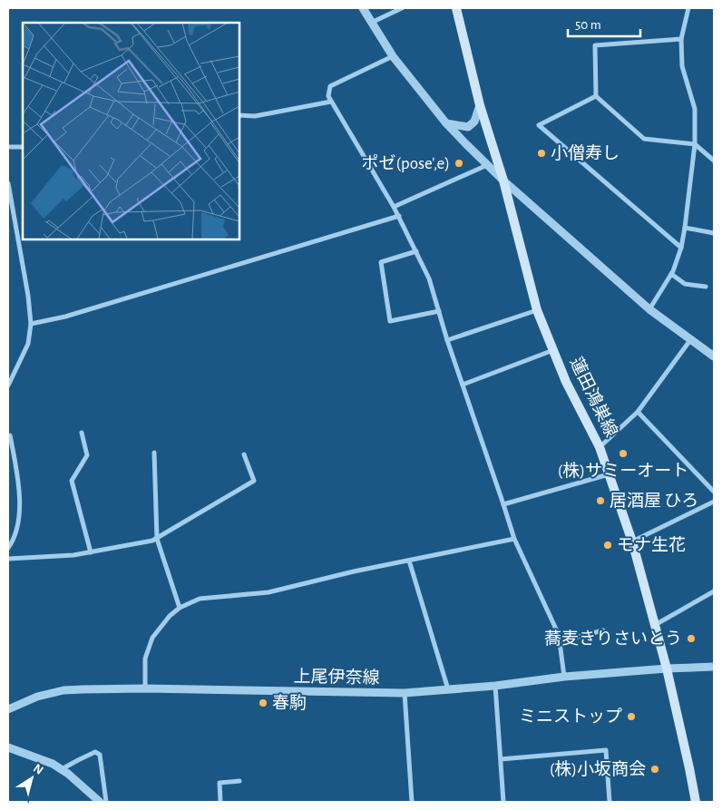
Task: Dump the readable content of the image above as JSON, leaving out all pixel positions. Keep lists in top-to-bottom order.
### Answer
{
  "streets": {
    "main road": ["蓮田鴻巣線"],
    "street": ["上尾伊奈線"]
  },
  "crossings": [
    ["蓮田鴻巣線", "上尾伊奈線"]
  ],
  "places": [
    "小僧寿し",
    "ポゼ(pose',e)",
    "(株)サミーオート",
    "居酒屋 ひろ",
    "モナ生花",
    "蕎麦きりさいとう",
    "春駒",
    "ミニストップ",
    "(株)小坂商会"
  ],
  "scale_bar": "50 m",
  "north": "top right"
}
